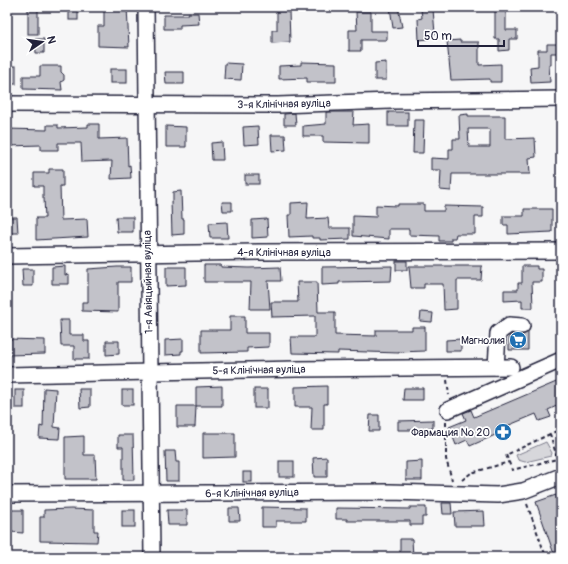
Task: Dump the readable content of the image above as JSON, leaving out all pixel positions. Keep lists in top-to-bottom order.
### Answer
{
  "streets": {
    "street": [
      "3-я Клінічная вуліца",
      "4-я Клінічная вуліца",
      "1-я Авіяцыйная вуліца",
      "5-я Клінічная вуліца",
      "6-я Клінічная вуліца"
    ]
  },
  "crossings": [
    ["3-я Клінічная вуліца", "1-я Авіяцыйная вуліца"],
    ["4-я Клінічная вуліца", "1-я Авіяцыйная вуліца"],
    ["1-я Авіяцыйная вуліца", "5-я Клінічная вуліца"],
    ["1-я Авіяцыйная вуліца", "6-я Клінічная вуліца"]
  ],
  "places": {
    "supermarket": ["Магнолия"],
    "pharmacy": ["Фармация № 20"]
  },
  "scale_bar": "50 m",
  "north": "right"
}
